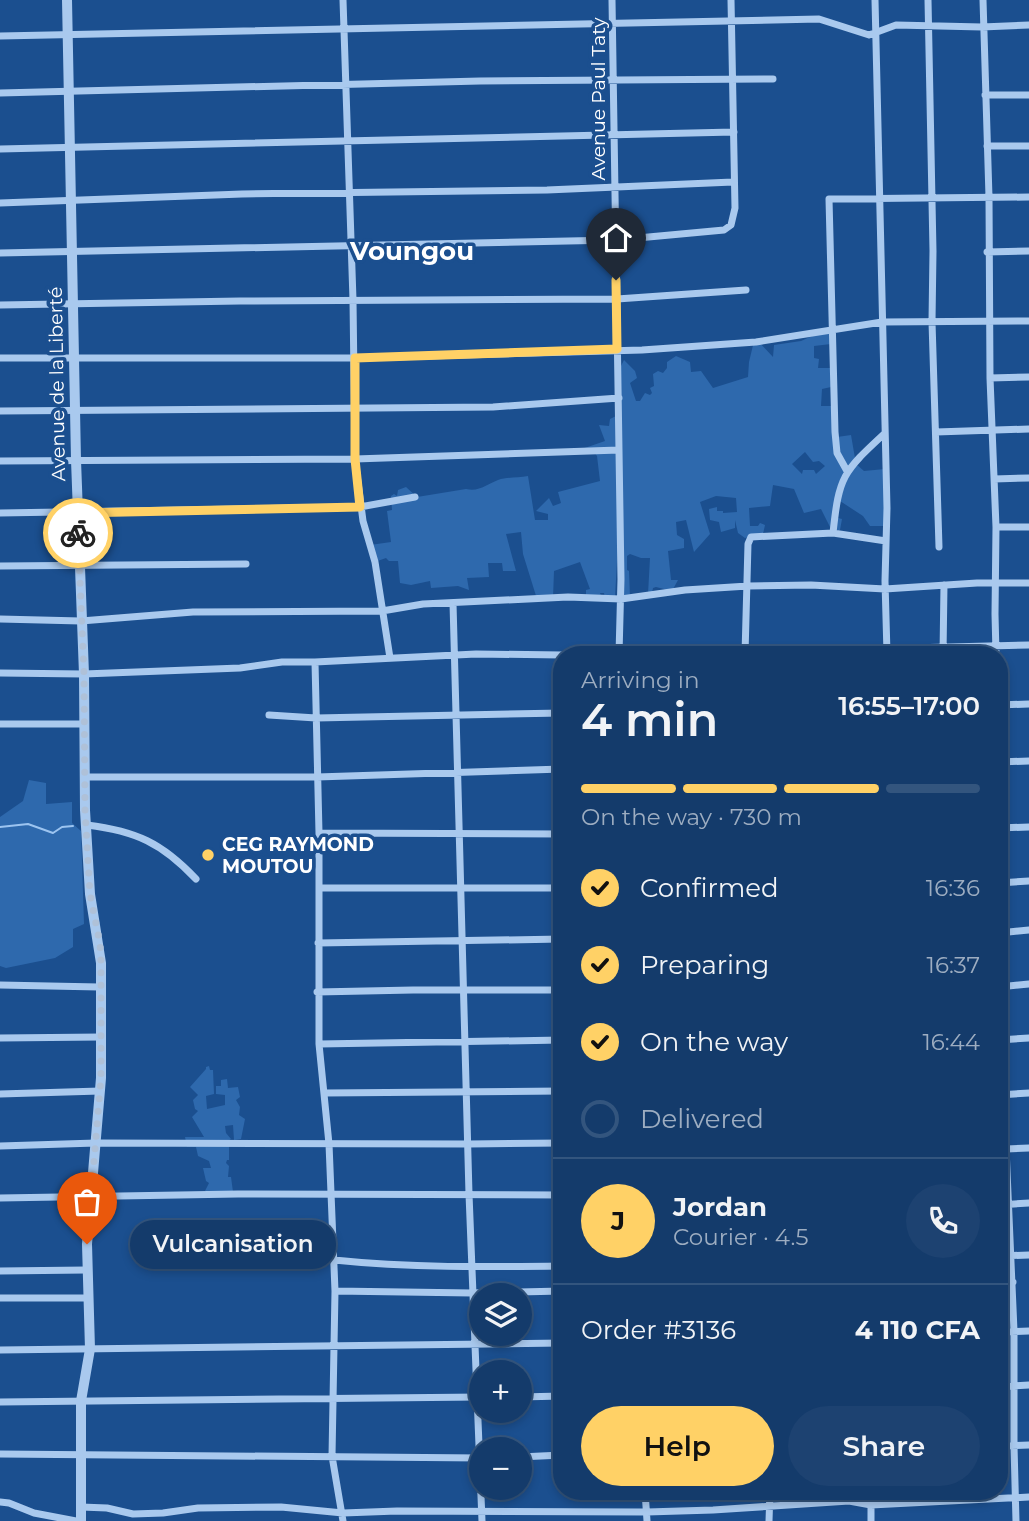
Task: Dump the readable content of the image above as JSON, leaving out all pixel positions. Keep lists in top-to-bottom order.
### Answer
{
  "streets": {
    "street": ["Avenue Paul Taty", "Avenue de la Liberté"]
  },
  "districts": ["Voungou"],
  "places": ["CEG RAYMOND MOUTOU", "Vulcanisation"],
  "page": {
    "heading": ["4 min", "Arriving in", "16:55–17:00"],
    "panel": [
      "Jordan",
      "Courier · 4.5",
      "Order #3136",
      "4 110 CFA"
    ],
    "bar": "On the way · 730 m",
    "list": [
      ["Confirmed", "16:36"],
      ["Preparing", "16:37"],
      ["On the way", "16:44"],
      "Delivered"
    ],
    "round": "J",
    "bubble": "Vulcanisation",
    "map_buttons": ["+", "−"],
    "buttons": ["Help", "Share"]
  }
}
